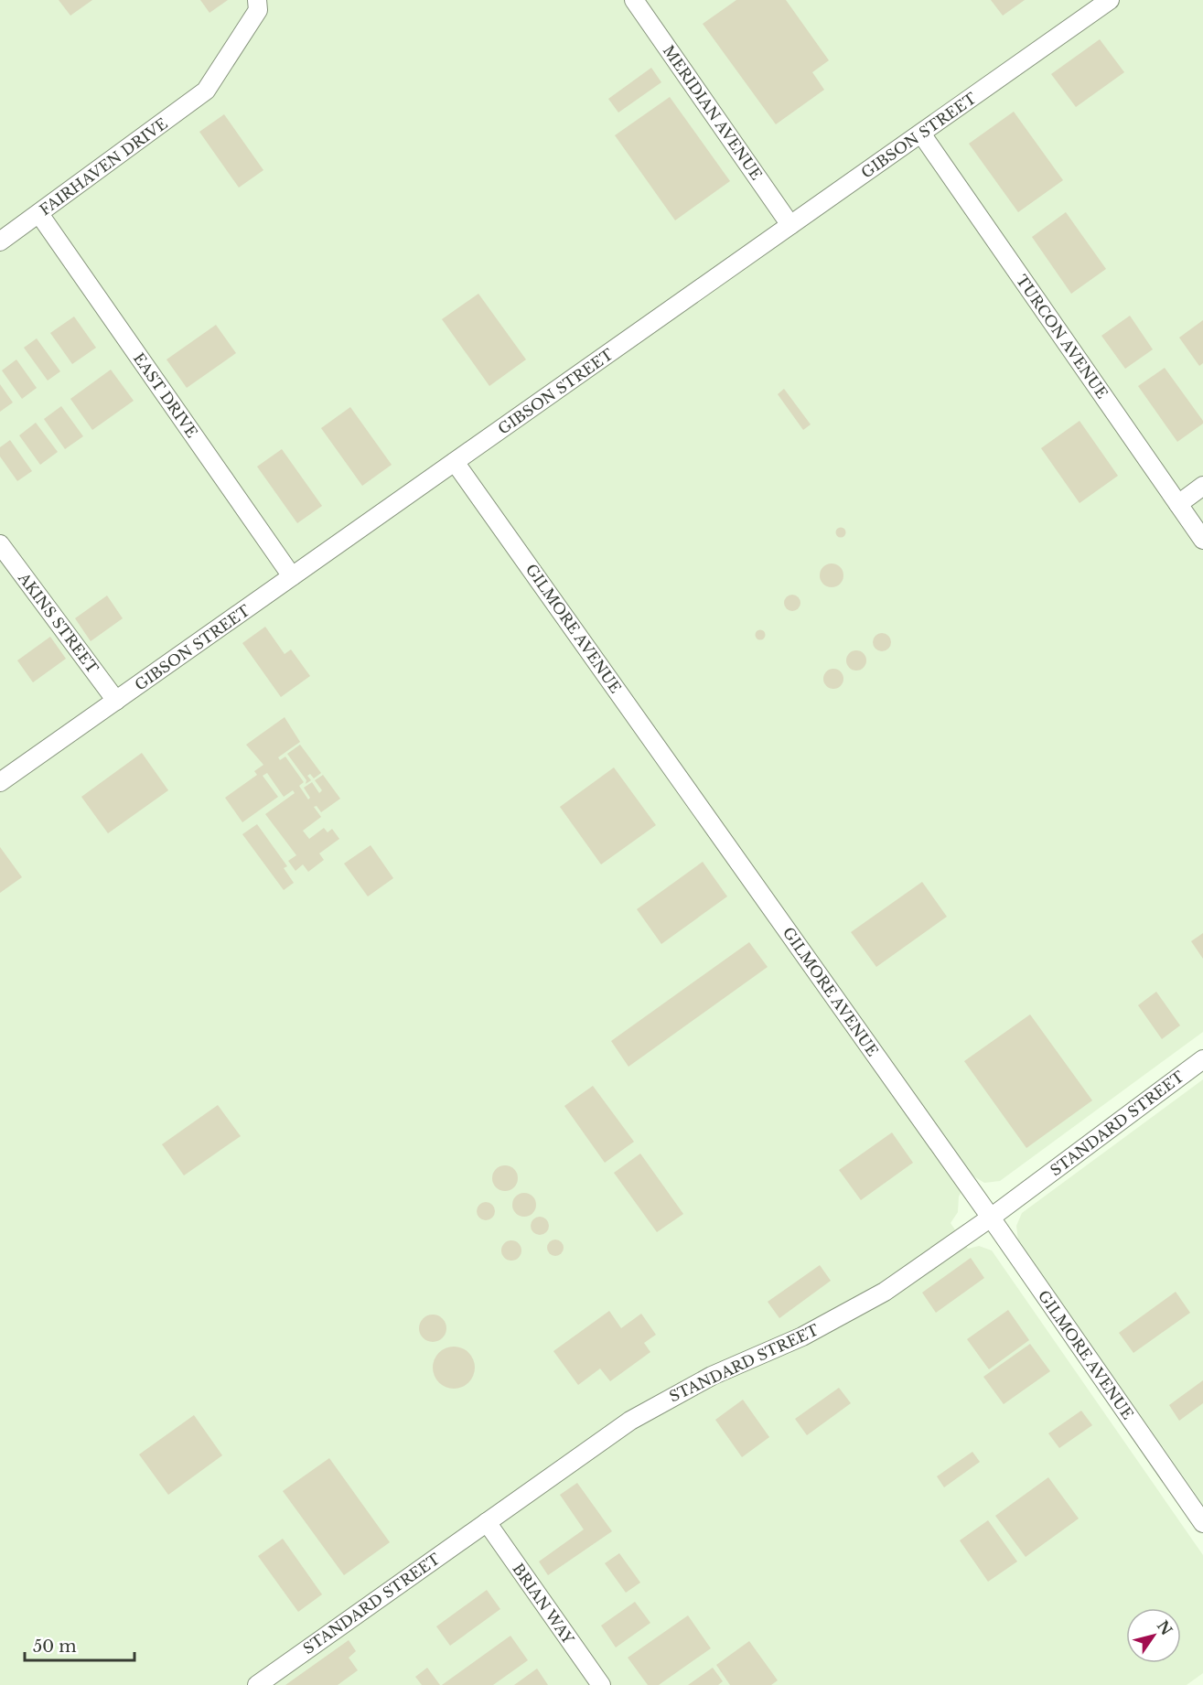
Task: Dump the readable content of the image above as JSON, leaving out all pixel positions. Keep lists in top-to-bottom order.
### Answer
{
  "streets": {
    "street": [
      "MERIDIAN AVENUE",
      "GIBSON STREET",
      "FAIRHAVEN DRIVE",
      "TURCON AVENUE",
      "EAST DRIVE",
      "AKINS STREET",
      "GILMORE AVENUE",
      "STANDARD STREET",
      "BRIAN WAY"
    ]
  },
  "crossings": [
    ["MERIDIAN AVENUE", "GIBSON STREET"],
    ["GIBSON STREET", "TURCON AVENUE"],
    ["GIBSON STREET", "EAST DRIVE"],
    ["GIBSON STREET", "AKINS STREET"],
    ["GIBSON STREET", "GILMORE AVENUE"],
    ["FAIRHAVEN DRIVE", "EAST DRIVE"],
    ["GILMORE AVENUE", "STANDARD STREET"],
    ["STANDARD STREET", "BRIAN WAY"]
  ],
  "scale_bar": "50 m",
  "north": "top right"
}
